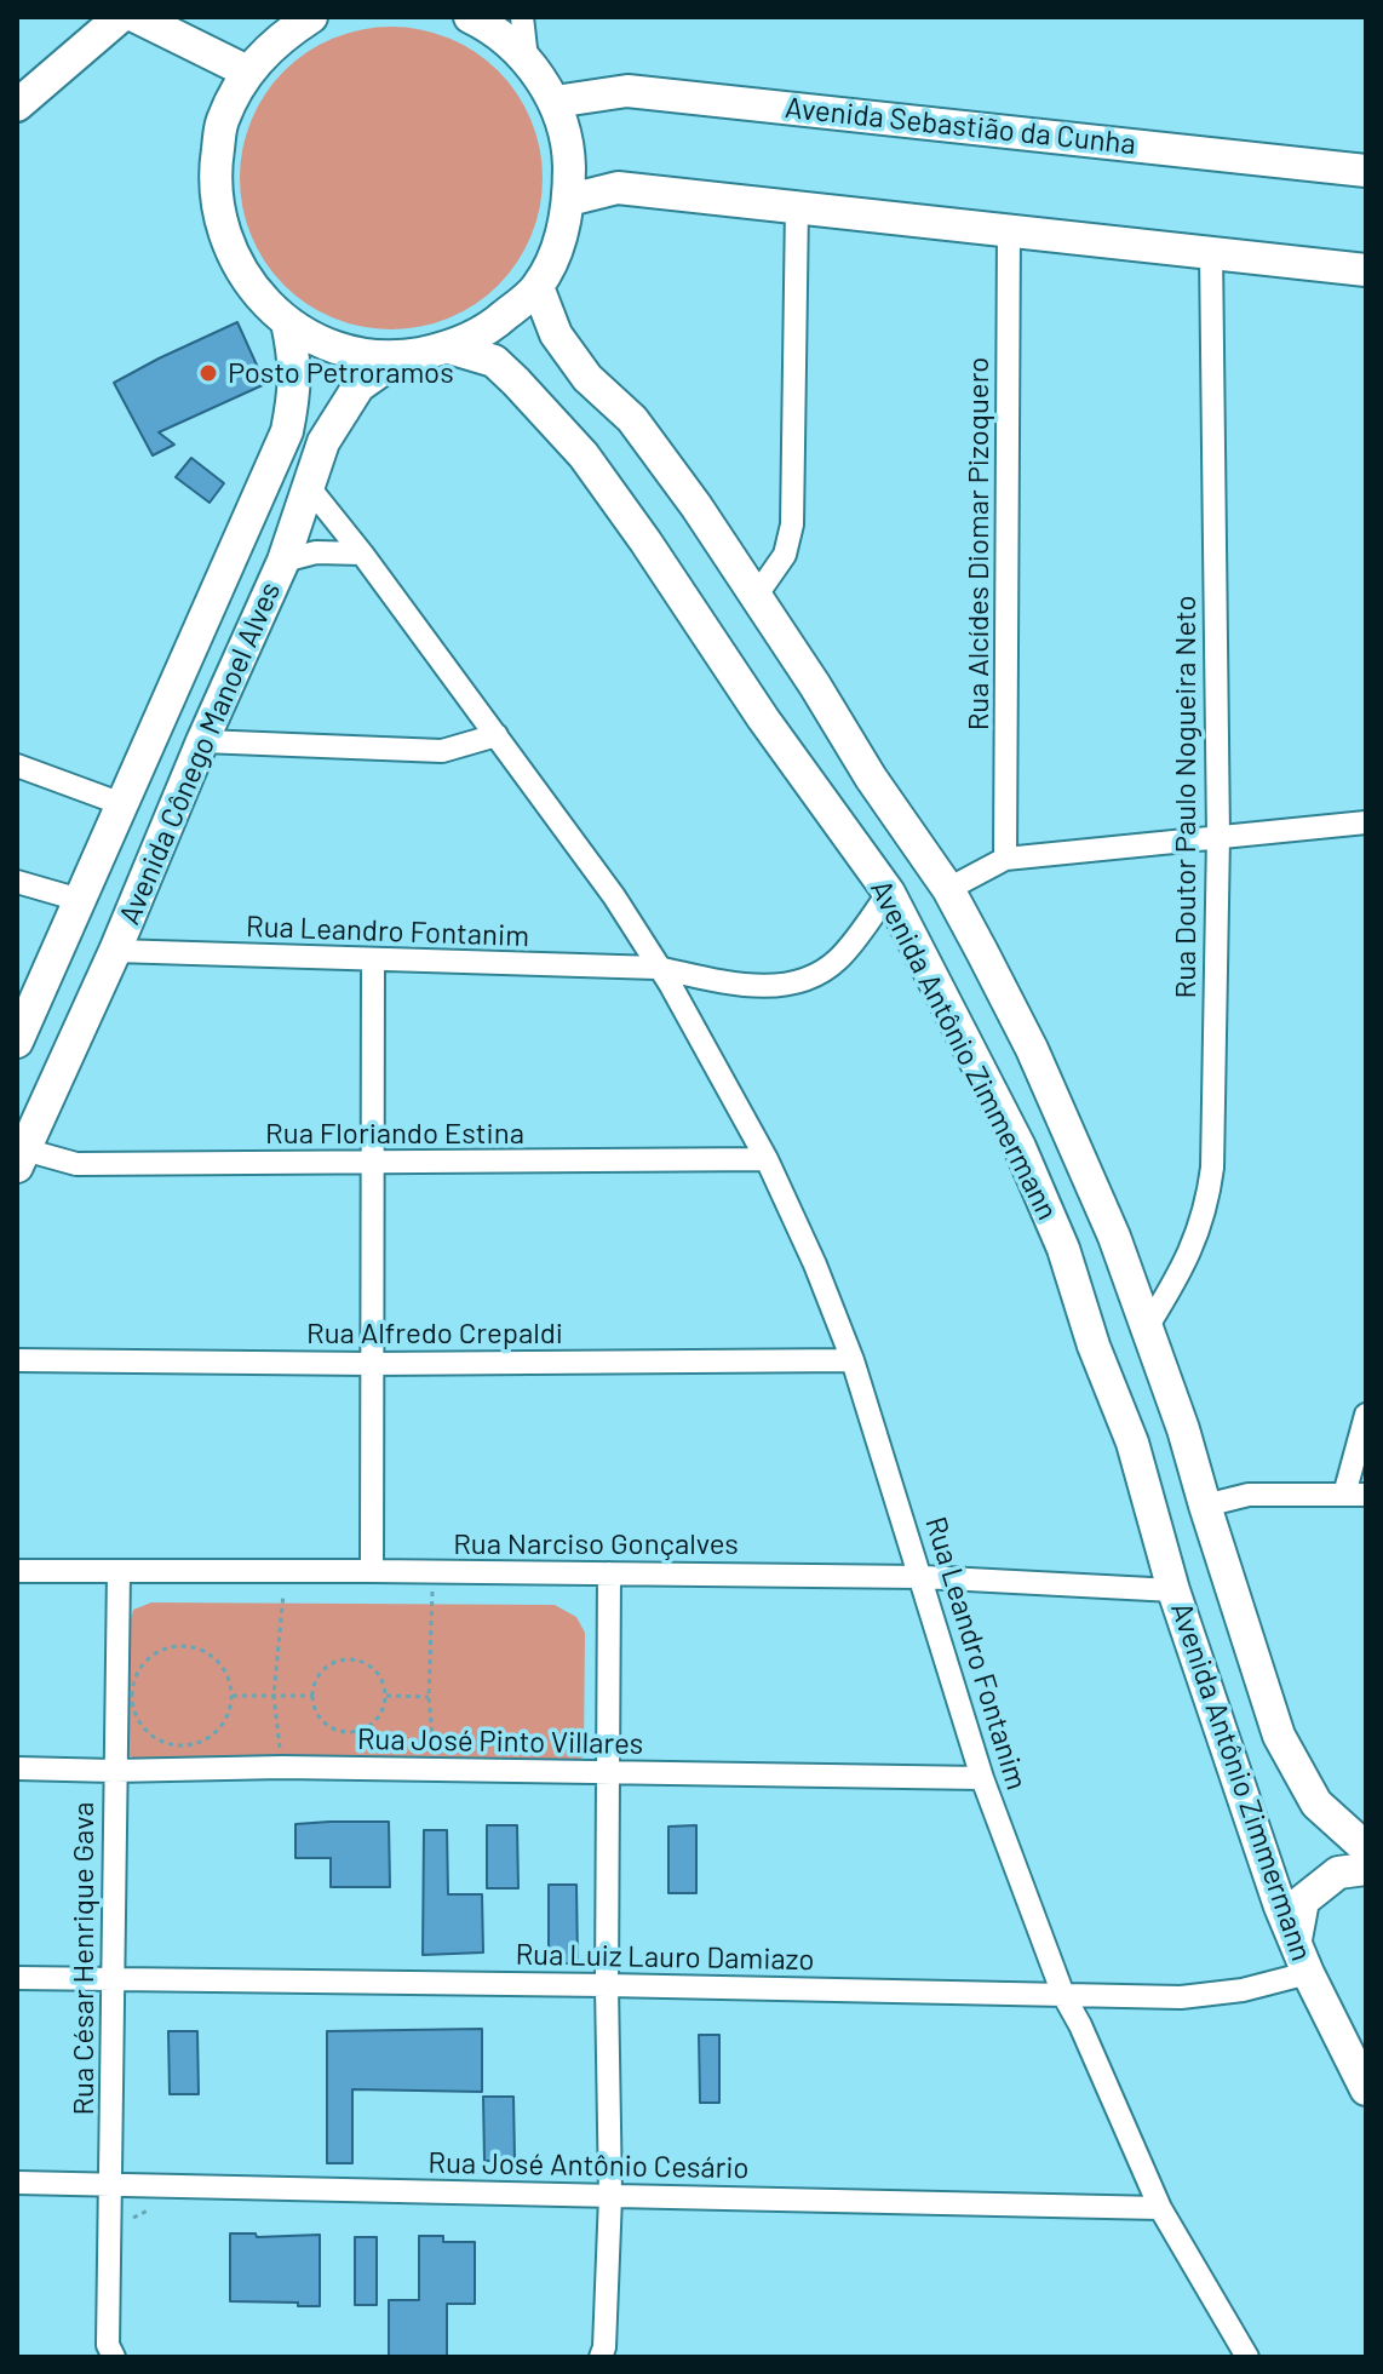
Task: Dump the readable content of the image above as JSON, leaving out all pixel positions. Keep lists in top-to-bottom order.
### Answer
{
  "streets": {
    "street": [
      "Avenida Sebastião da Cunha",
      "Rua Alcídes Diomar Pizoquero",
      "Avenida Cônego Manoel Alves",
      "Rua Doutor Paulo Nogueira Neto",
      "Rua Leandro Fontanim",
      "Avenida Antônio Zimmermann",
      "Rua Floriando Estina",
      "Rua Alfredo Crepaldi",
      "Rua Narciso Gonçalves",
      "Rua José Pinto Villares",
      "Rua Luiz Lauro Damiazo",
      "Rua César Henrique Gava",
      "Rua José Antônio Cesário"
    ]
  },
  "crossings": [
    ["Avenida Cônego Manoel Alves", "Rua Leandro Fontanim"],
    ["Avenida Cônego Manoel Alves", "Rua Floriando Estina"],
    ["Rua Doutor Paulo Nogueira Neto", "Avenida Antônio Zimmermann"],
    ["Rua Leandro Fontanim", "Avenida Antônio Zimmermann"],
    ["Rua Leandro Fontanim", "Rua Floriando Estina"],
    ["Rua Leandro Fontanim", "Rua Alfredo Crepaldi"],
    ["Rua Leandro Fontanim", "Rua Narciso Gonçalves"],
    ["Rua Leandro Fontanim", "Rua José Pinto Villares"],
    ["Rua Leandro Fontanim", "Rua Luiz Lauro Damiazo"],
    ["Rua Leandro Fontanim", "Rua José Antônio Cesário"],
    ["Avenida Antônio Zimmermann", "Rua Narciso Gonçalves"],
    ["Avenida Antônio Zimmermann", "Rua Luiz Lauro Damiazo"],
    ["Rua Narciso Gonçalves", "Rua César Henrique Gava"],
    ["Rua José Pinto Villares", "Rua César Henrique Gava"],
    ["Rua Luiz Lauro Damiazo", "Rua César Henrique Gava"],
    ["Rua César Henrique Gava", "Rua José Antônio Cesário"]
  ],
  "places": ["Posto Petroramos"]
}
